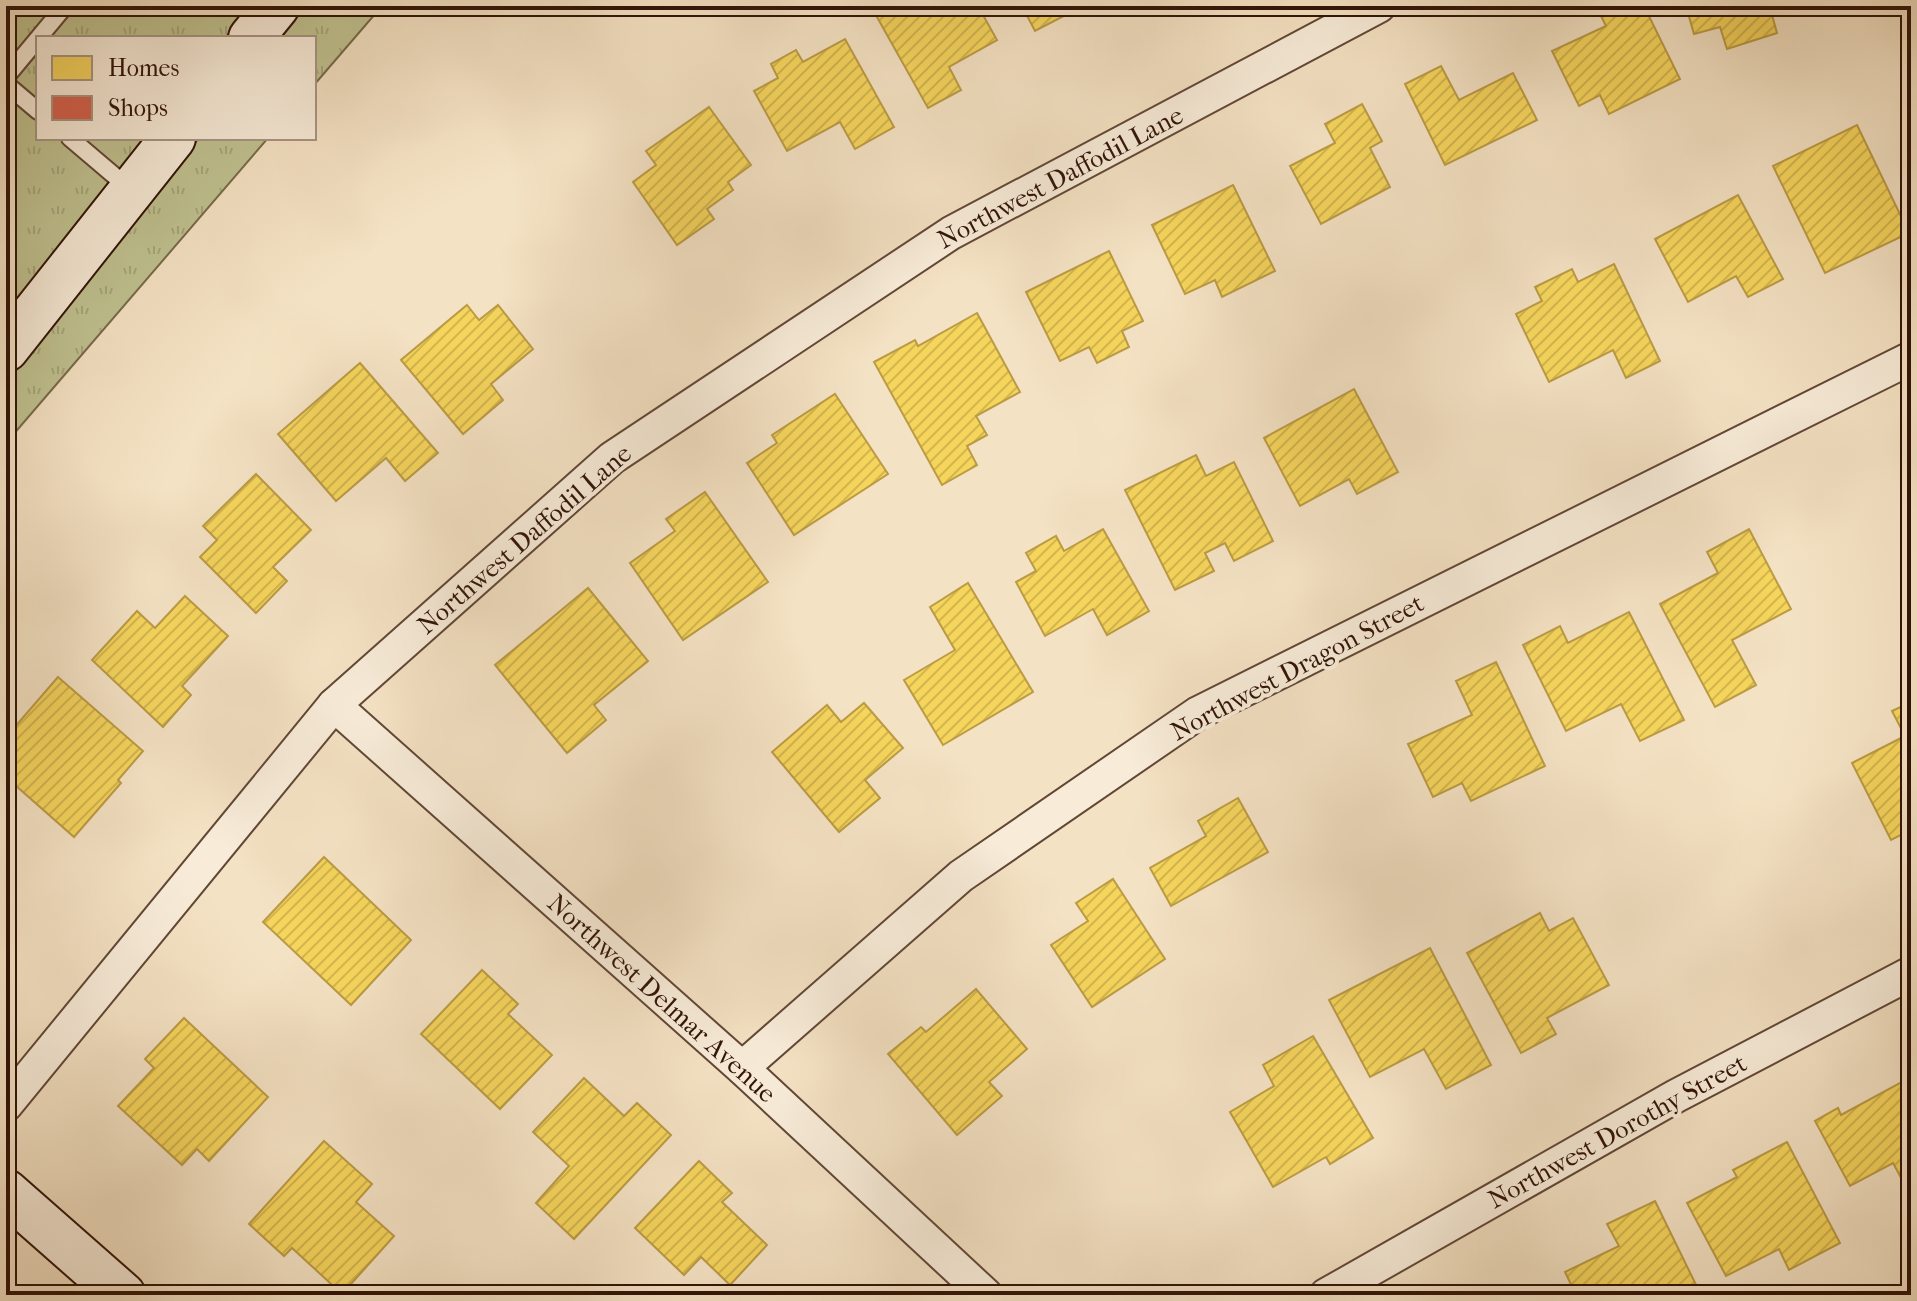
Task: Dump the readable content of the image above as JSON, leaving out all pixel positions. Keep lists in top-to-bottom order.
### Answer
{
  "streets": {
    "street": [
      "Northwest Daffodil Lane",
      "Northwest Dragon Street",
      "Northwest Delmar Avenue",
      "Northwest Dorothy Street"
    ]
  },
  "crossings": [
    ["Northwest Daffodil Lane", "Northwest Delmar Avenue"],
    ["Northwest Dragon Street", "Northwest Delmar Avenue"]
  ],
  "legend": ["Homes", "Shops"]
}
